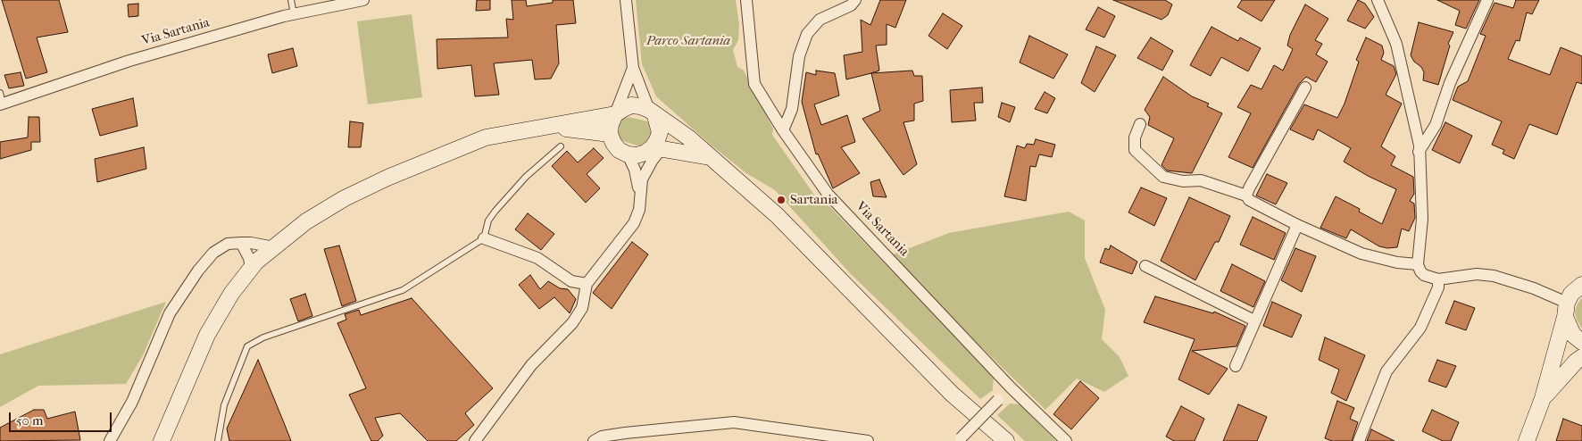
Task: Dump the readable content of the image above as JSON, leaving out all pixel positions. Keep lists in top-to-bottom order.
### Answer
{
  "streets": {
    "street": ["Via Sartania"]
  },
  "parks": ["Parco Sartania"],
  "places": ["Sartania"],
  "scale_bar": "50 m"
}
